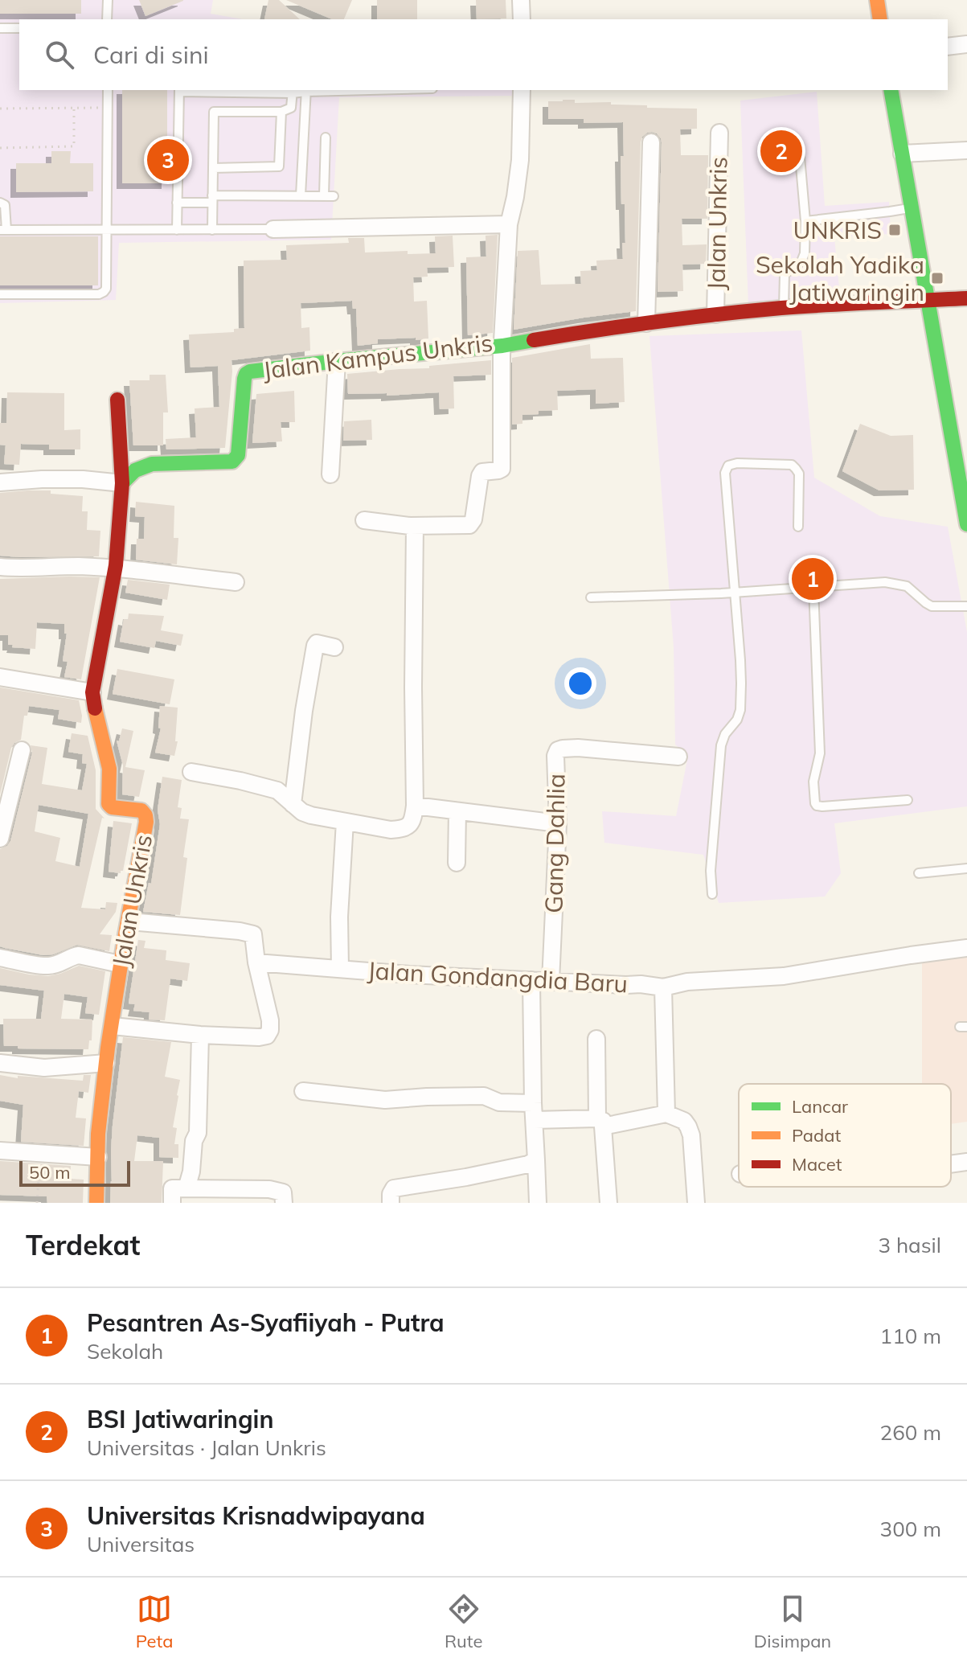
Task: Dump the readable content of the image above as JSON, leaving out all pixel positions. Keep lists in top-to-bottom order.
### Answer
{
  "streets": {
    "street": [
      "Jalan Unkris",
      "Jalan Kampus Unkris",
      "Gang Dahlia",
      "Jalan Gondangdia Baru"
    ]
  },
  "crossings": [
    ["Jalan Unkris", "Jalan Kampus Unkris"],
    ["Gang Dahlia", "Jalan Gondangdia Baru"]
  ],
  "places": {
    "transit": ["UNKRIS", "Sekolah Yadika Jatiwaringin"]
  },
  "legend": ["Lancar", "Padat", "Macet"],
  "scale_bar": "50 m",
  "page": {
    "search": "Cari di sini",
    "pins": ["2", "3", "1"],
    "scale": "50 m",
    "heading": ["Terdekat", "3 hasil"],
    "list": [
      {
        "mark": "1",
        "name": "Pesantren As-Syafiiyah - Putra",
        "note": "Sekolah",
        "value": "110 m"
      },
      {
        "mark": "2",
        "name": "BSI Jatiwaringin",
        "note": "Universitas · Jalan Unkris",
        "value": "260 m"
      },
      {
        "mark": "3",
        "name": "Universitas Krisnadwipayana",
        "note": "Universitas",
        "value": "300 m"
      }
    ],
    "nav": ["Peta", "Rute", "Disimpan"]
  }
}
